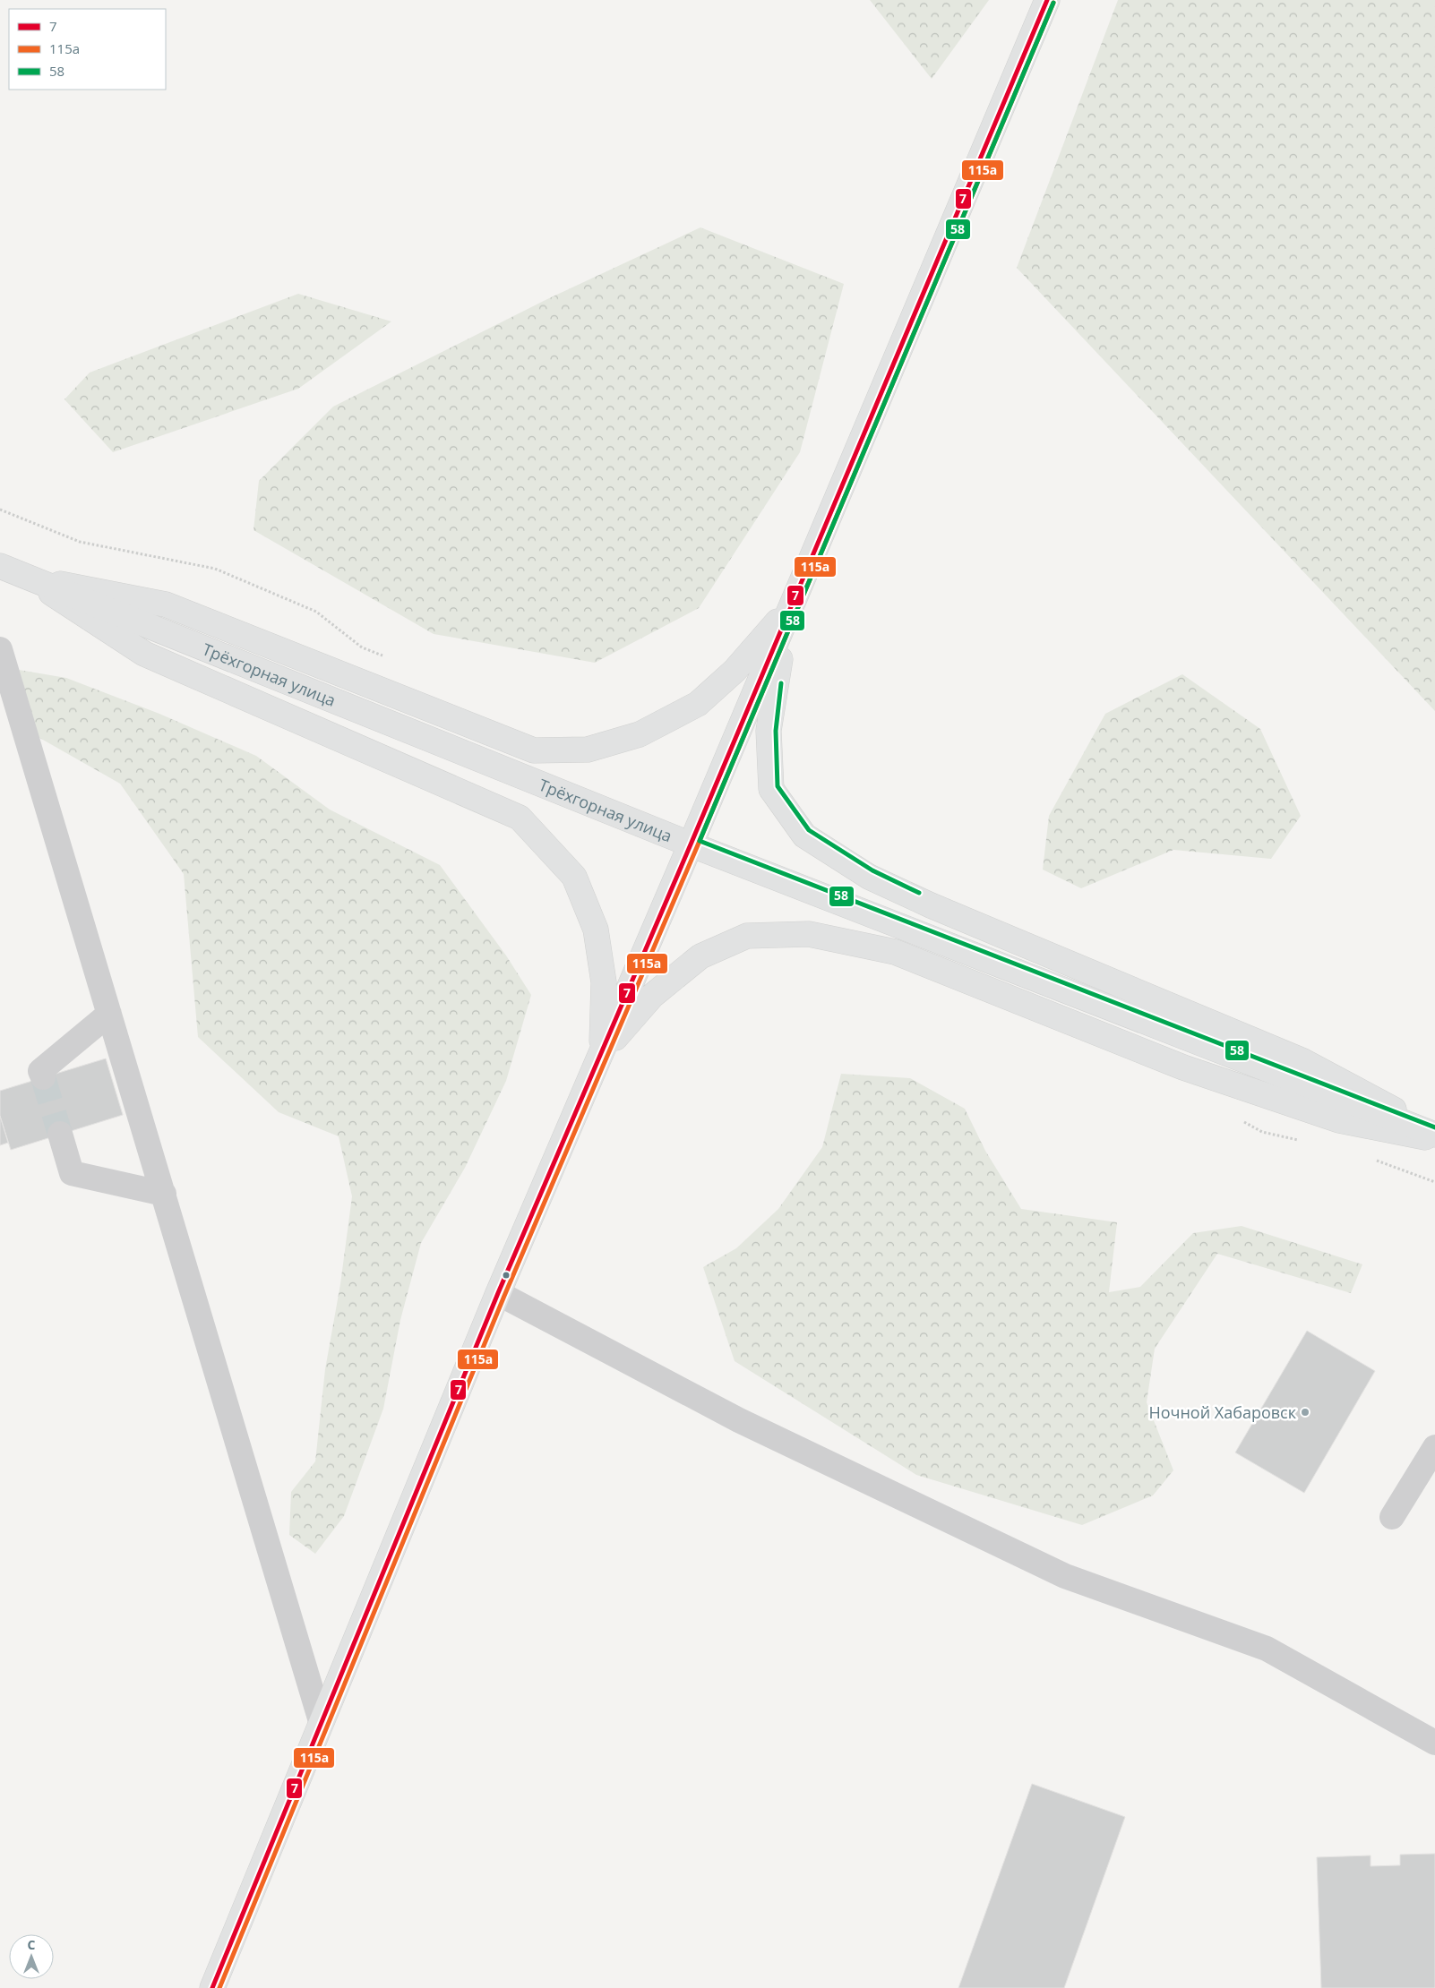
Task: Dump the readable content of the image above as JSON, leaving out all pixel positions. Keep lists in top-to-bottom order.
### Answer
{
  "streets": {
    "main road": ["Трёхгорная улица"]
  },
  "places": ["Ночной Хабаровск"],
  "lines": ["transit line 7", "transit line 115а", "transit line 58"],
  "legend": ["7", "115а", "58"],
  "north": "top"
}
